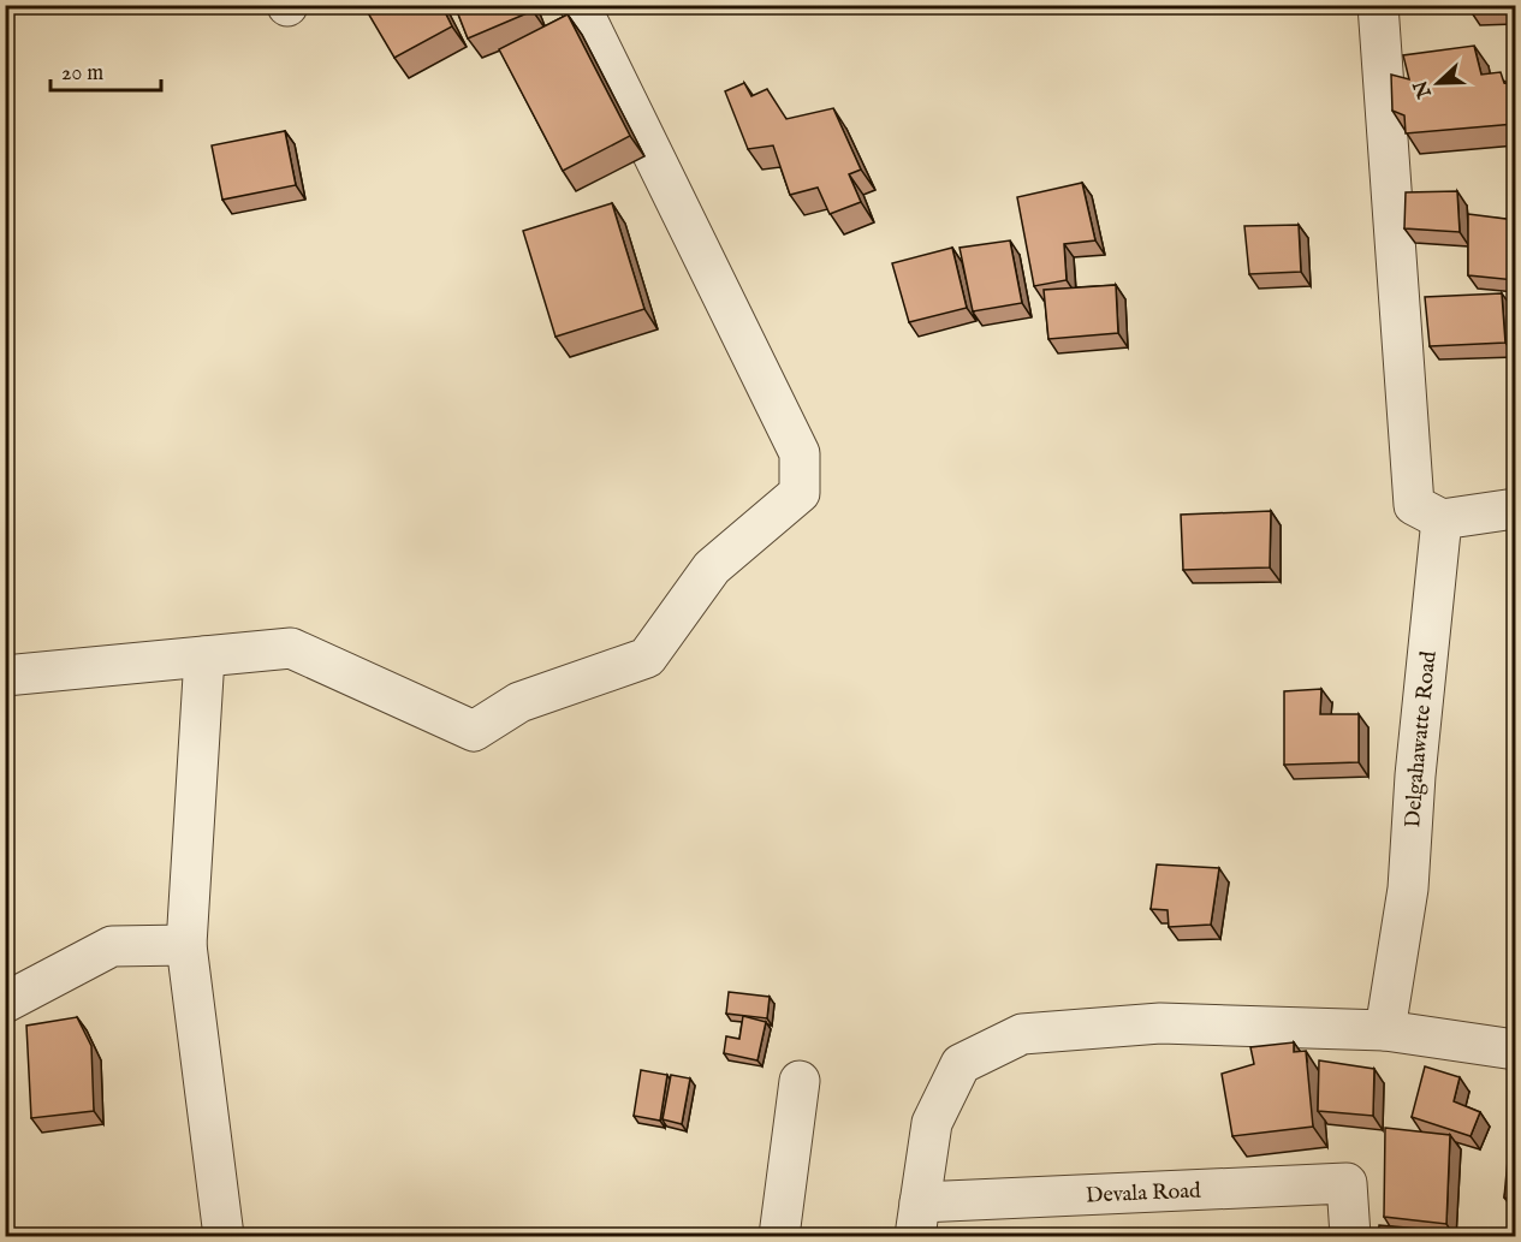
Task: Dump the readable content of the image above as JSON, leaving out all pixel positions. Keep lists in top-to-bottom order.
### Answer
{
  "streets": {
    "street": ["Delgahawatte Road", "Devala Road"]
  },
  "scale_bar": "20 m",
  "north": "left"
}
